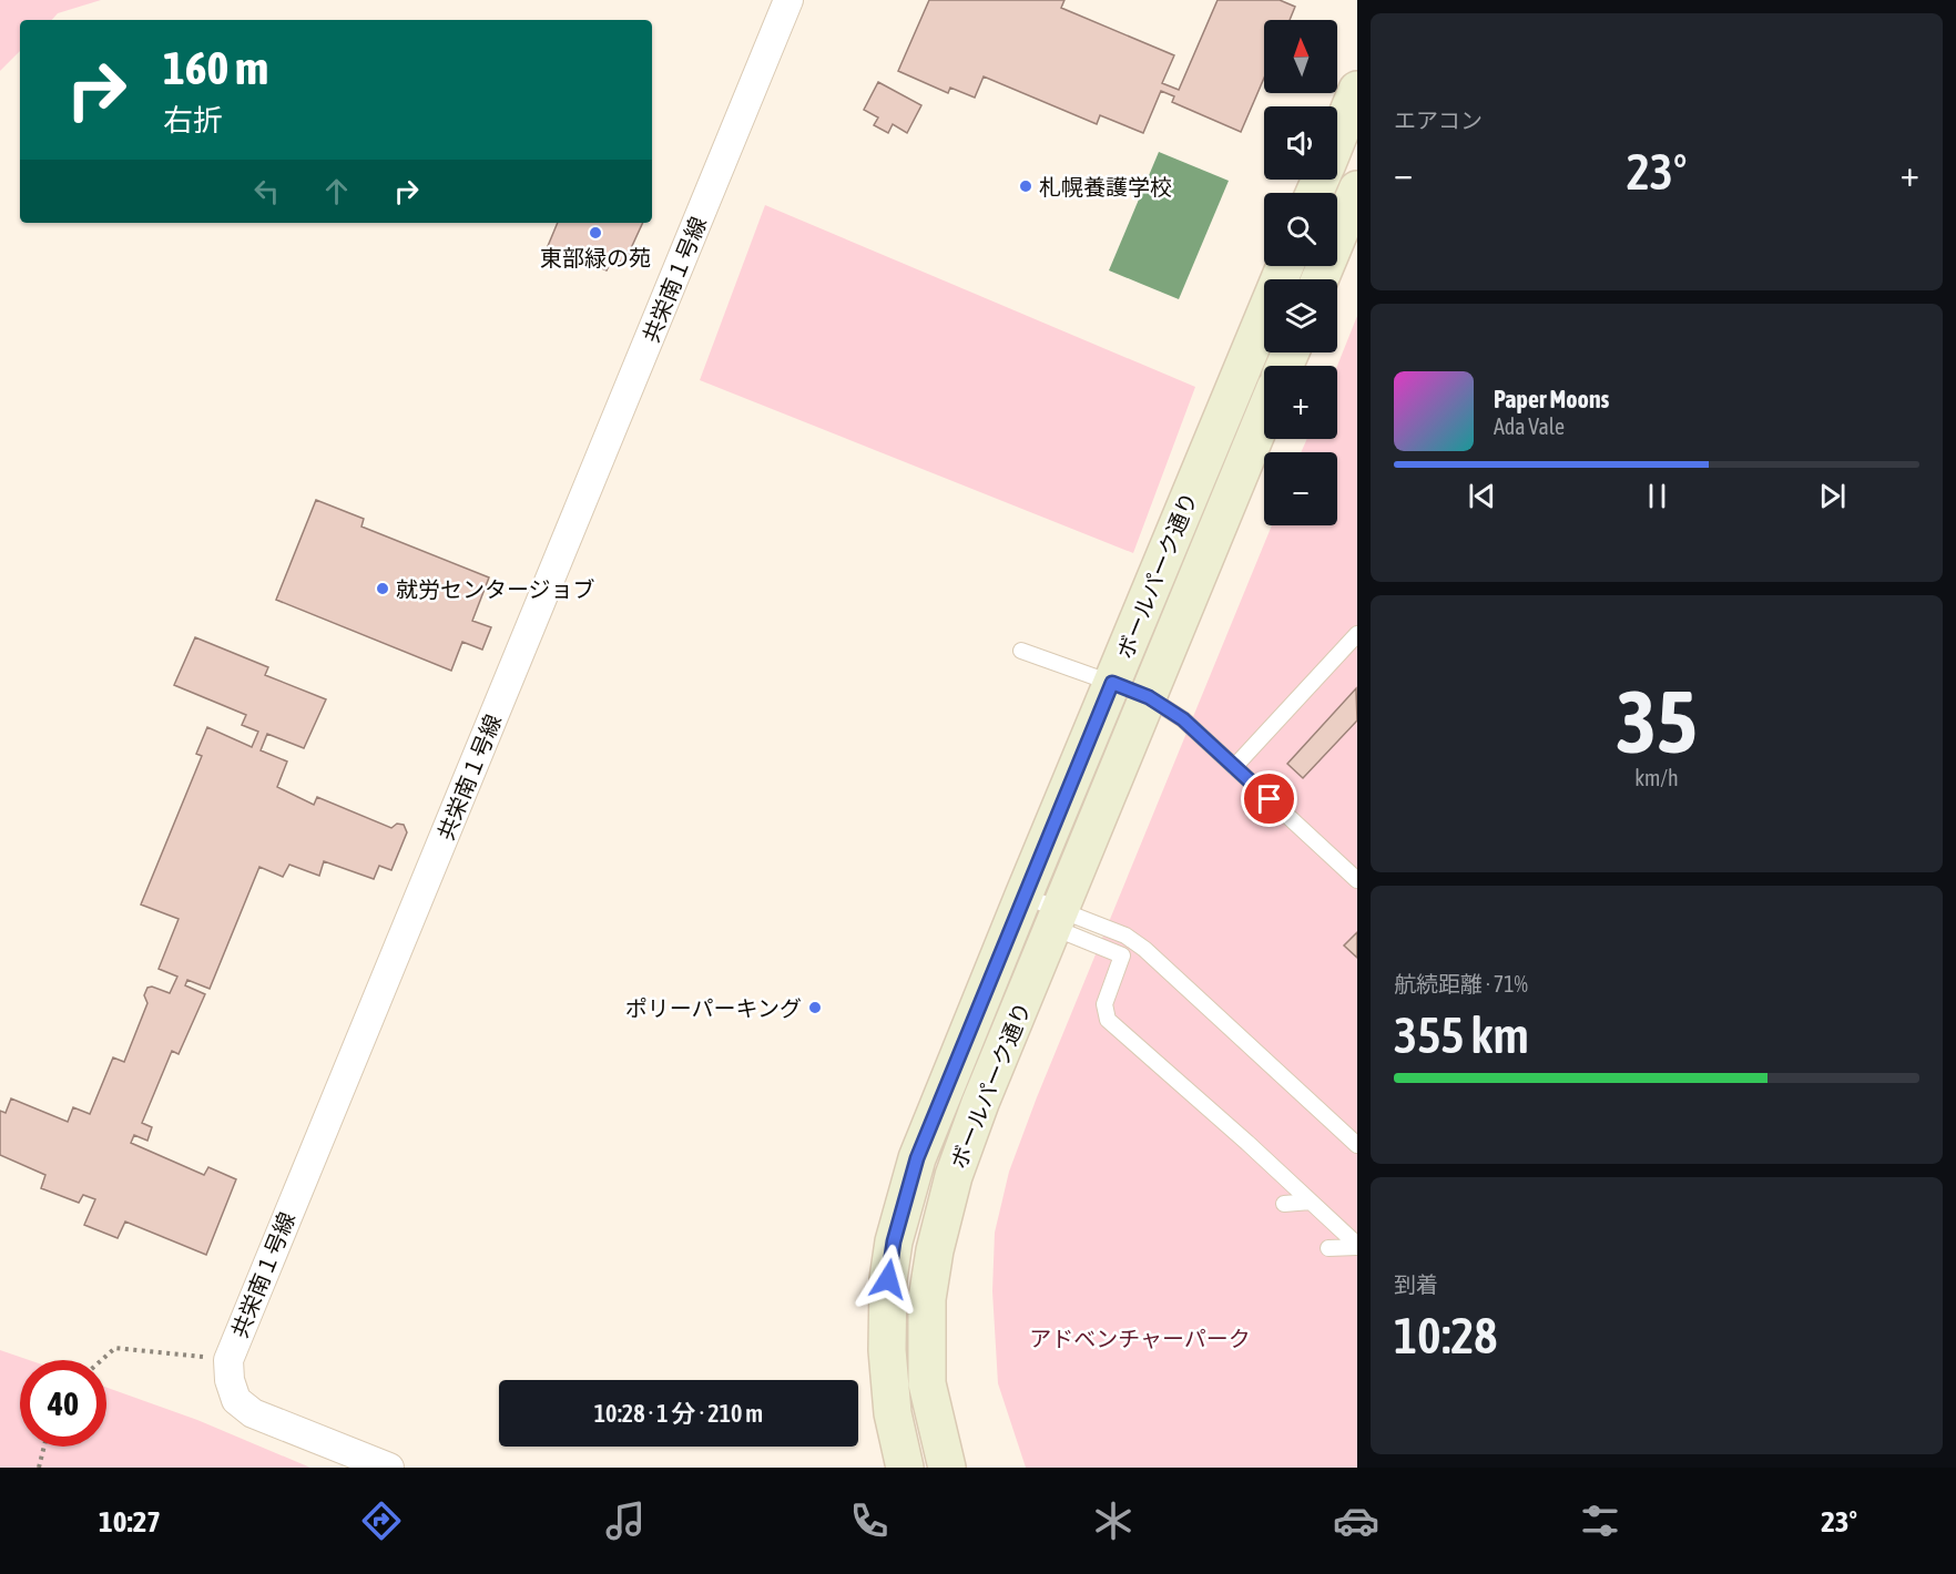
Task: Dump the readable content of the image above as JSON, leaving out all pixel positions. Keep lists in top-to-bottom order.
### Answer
{
  "streets": {
    "street": ["共栄南１号線", "ボールパーク通り"]
  },
  "parks": ["アドベンチャーパーク"],
  "places": [
    "札幌養護学校",
    "東部緑の苑",
    "就労センタージョブ",
    "ポリーパーキング"
  ],
  "north": "top",
  "page": {
    "tile": [
      "エアコン",
      ["35", "km/h"],
      ["航続距離 · 71%", "355 km"],
      ["到着", "10:28"]
    ],
    "map_buttons": ["+", "−"],
    "turn": ["160 m", "右折"],
    "heat": ["−", "23°", "+"],
    "song": ["Paper Moons", "Ada Vale"],
    "limit": "40",
    "trip": "10:28 · 1 分 · 210 m",
    "tabs": ["10:27", "23°"]
  }
}
